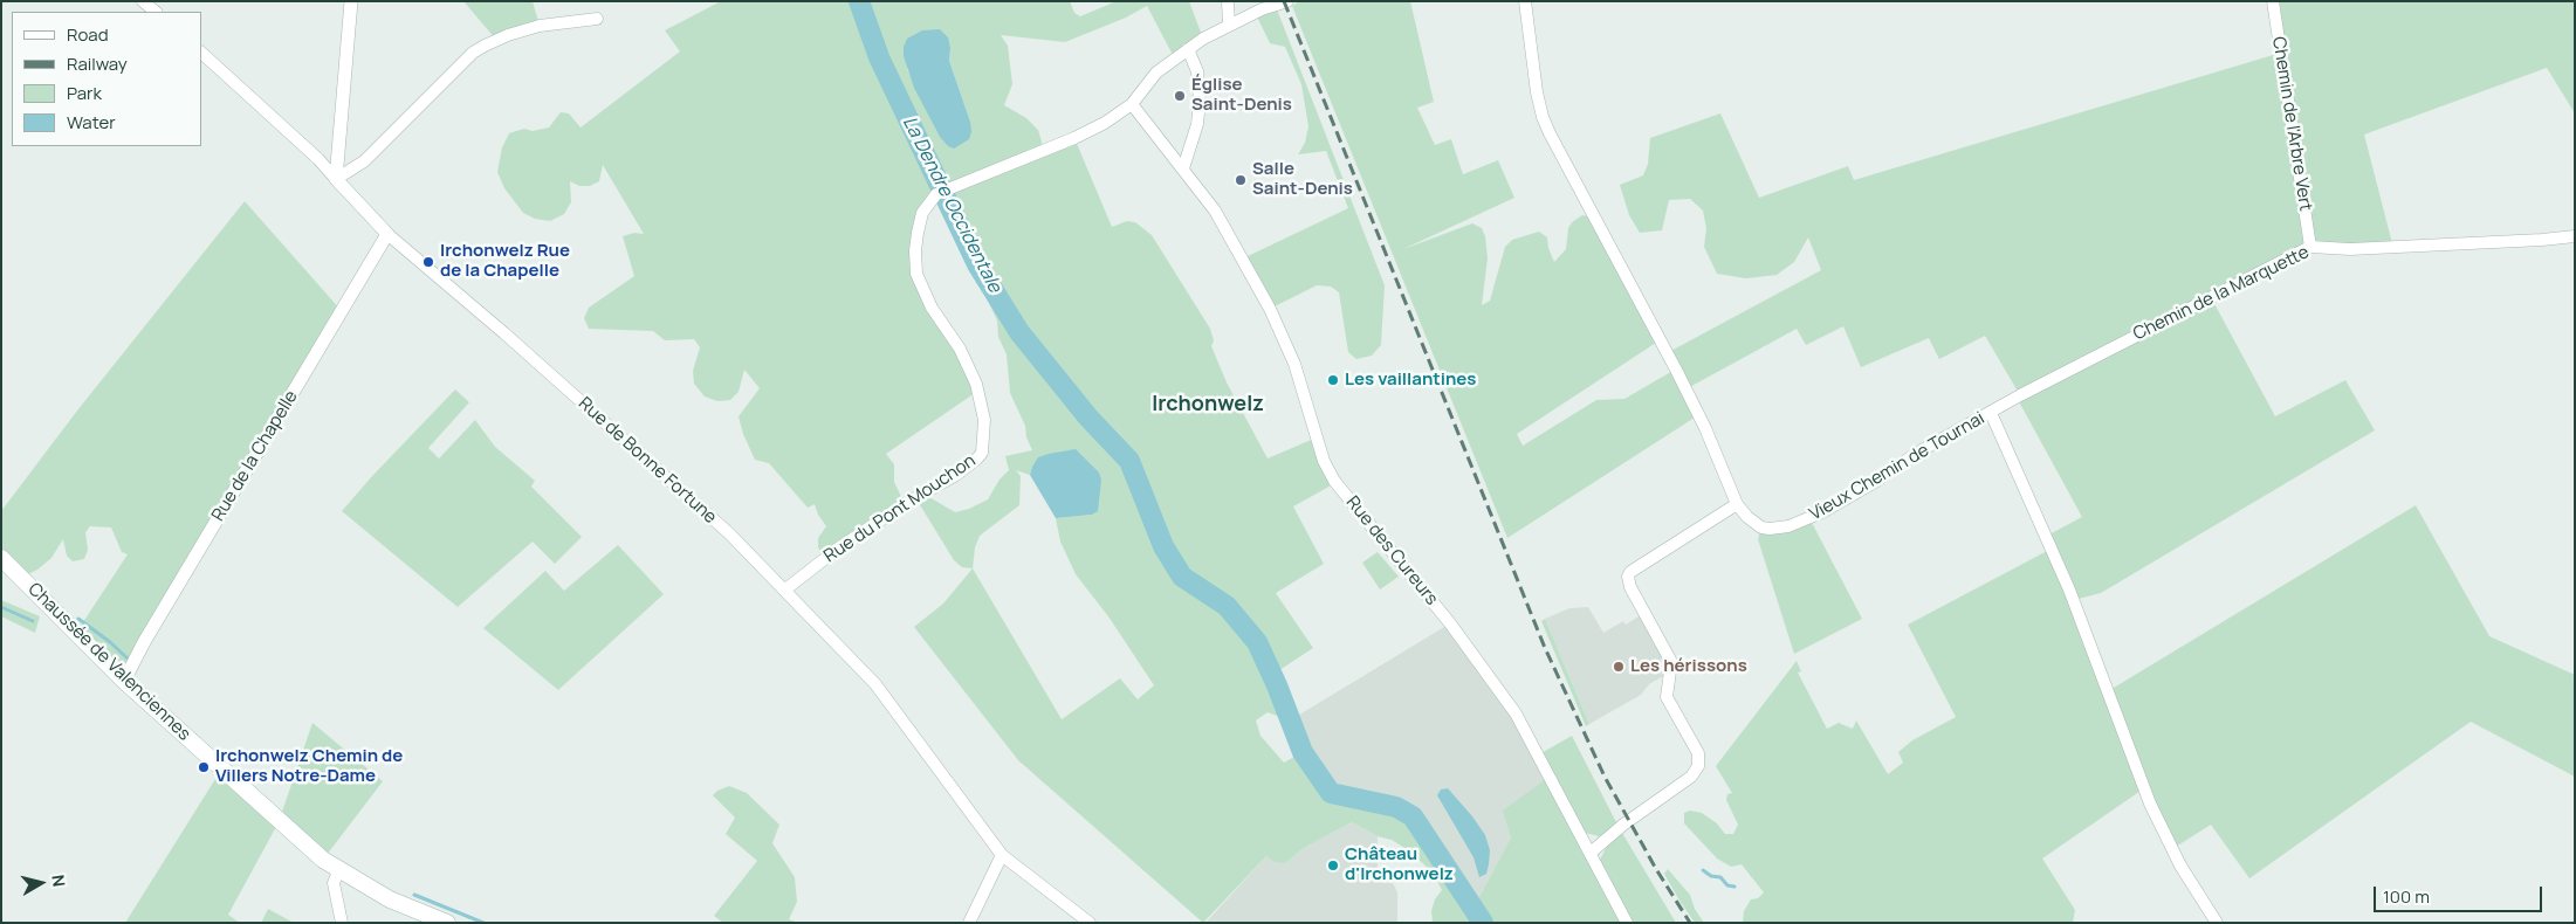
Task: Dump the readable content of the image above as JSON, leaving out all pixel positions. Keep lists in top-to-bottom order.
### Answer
{
  "streets": {
    "main road": ["Chaussée de Valenciennes"],
    "street": [
      "Chemin de l'Arbre Vert",
      "Chemin de la Marquette",
      "Rue de la Chapelle",
      "Rue de Bonne Fortune",
      "Vieux Chemin de Tournai",
      "Rue du Pont Mouchon",
      "Rue des Cureurs"
    ]
  },
  "crossings": [
    ["Chemin de l'Arbre Vert", "Chemin de la Marquette"],
    ["Chemin de la Marquette", "Vieux Chemin de Tournai"],
    ["Rue de la Chapelle", "Rue de Bonne Fortune"],
    ["Rue de la Chapelle", "Chaussée de Valenciennes"],
    ["Rue de Bonne Fortune", "Rue du Pont Mouchon"],
    ["Rue du Pont Mouchon", "Rue des Cureurs"]
  ],
  "districts": ["Irchonwelz"],
  "water": ["La Dendre Occidentale"],
  "places": [
    "Église Saint-Denis",
    "Salle Saint-Denis",
    "Irchonwelz Rue de la Chapelle",
    "Les vaillantines",
    "Les hérissons",
    "Irchonwelz Chemin de Villers Notre-Dame",
    "Château d'Irchonwelz"
  ],
  "legend": [
    "Road",
    "Railway",
    "Park",
    "Water"
  ],
  "scale_bar": "100 m",
  "north": "right"
}
